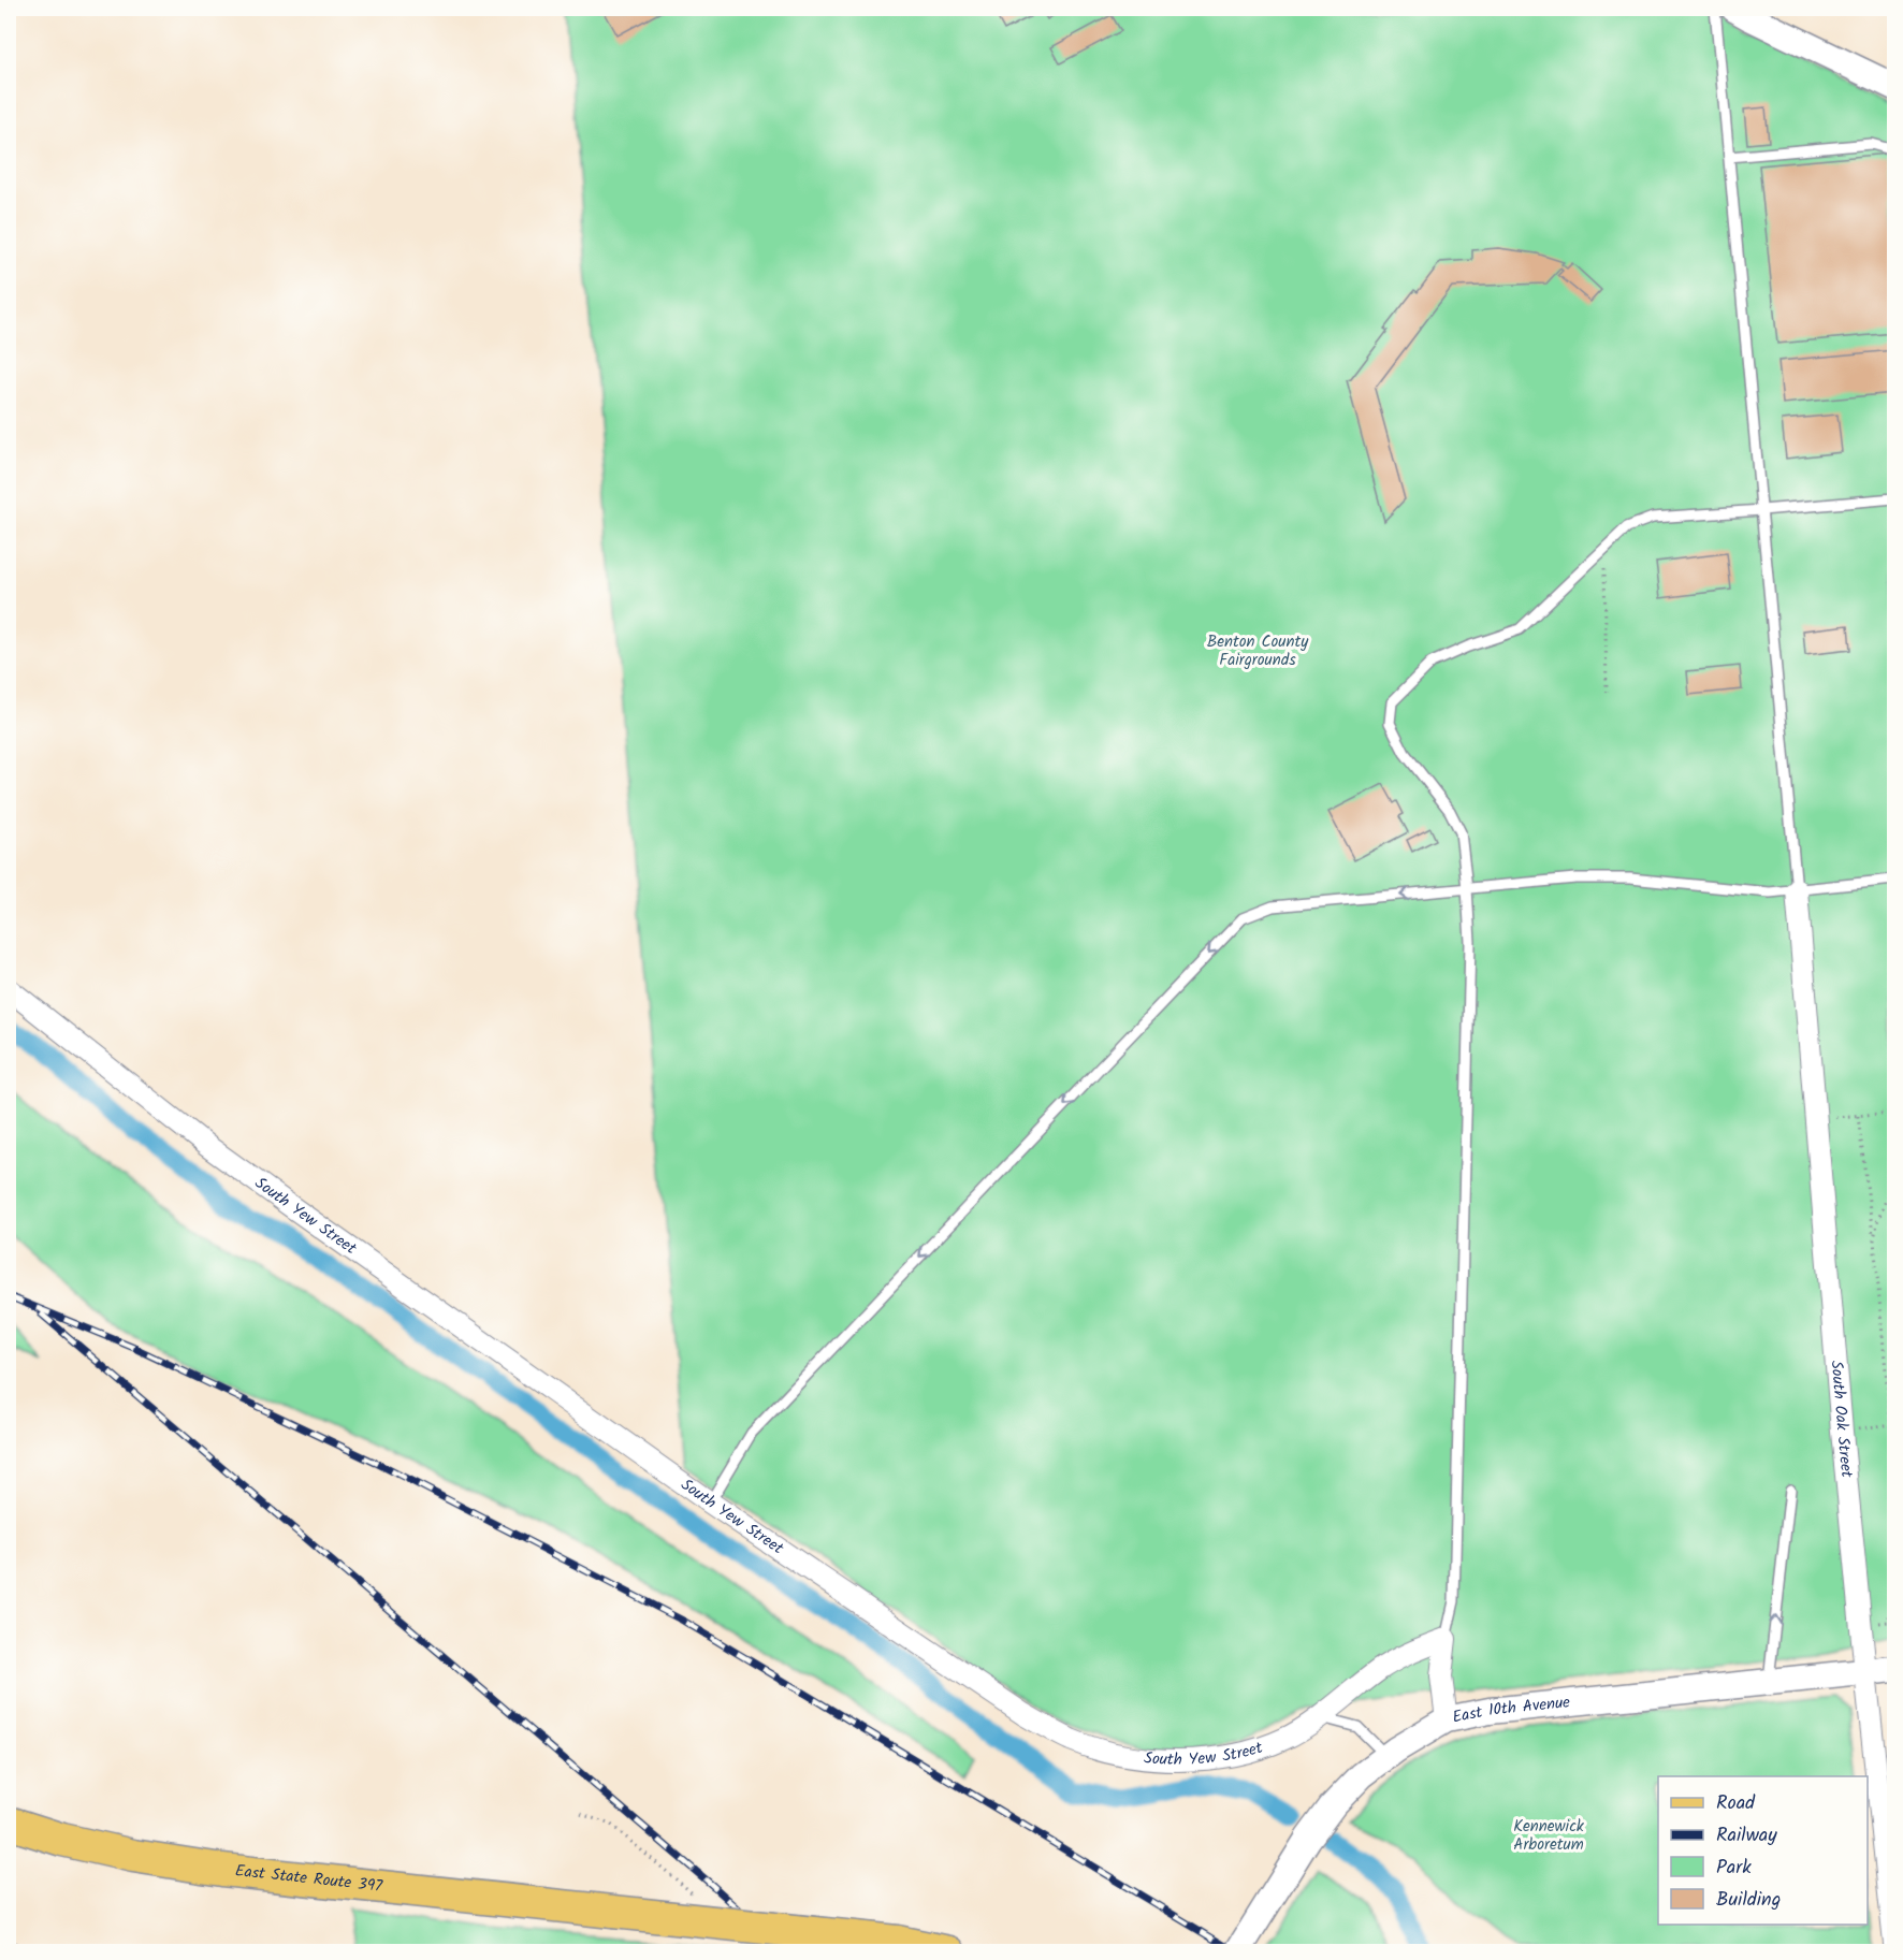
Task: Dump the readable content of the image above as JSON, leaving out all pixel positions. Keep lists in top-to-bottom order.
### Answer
{
  "streets": {
    "main road": ["East State Route 397"],
    "street": ["South Yew Street", "South Oak Street", "East 10th Avenue"]
  },
  "crossings": [
    ["South Oak Street", "East 10th Avenue"]
  ],
  "parks": ["Benton County Fairgrounds", "Kennewick Arboretum"],
  "legend": [
    "Road",
    "Railway",
    "Park",
    "Building"
  ]
}
